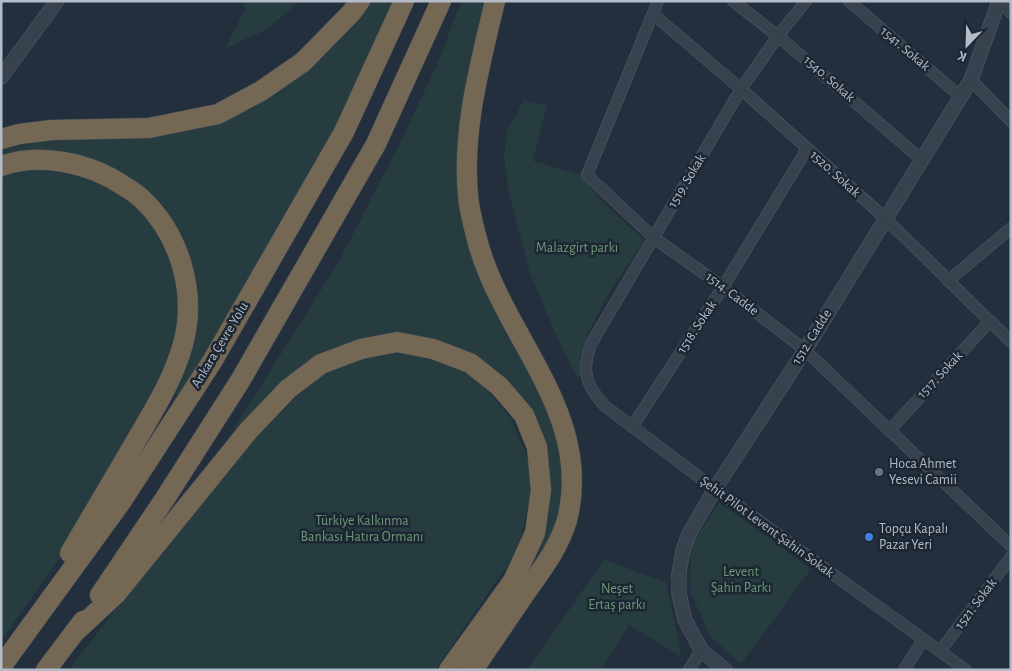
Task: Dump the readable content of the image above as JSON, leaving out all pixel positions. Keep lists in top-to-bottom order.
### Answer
{
  "streets": {
    "highway": ["Ankara Çevre Yolu"],
    "street": [
      "1541. Sokak",
      "1540. Sokak",
      "1520. Sokak",
      "1519. Sokak",
      "1514. Cadde",
      "1518. Sokak",
      "1512. Cadde",
      "1517. Sokak",
      "Şehit Pilot Levent Şahin Sokak",
      "1521. Sokak"
    ]
  },
  "crossings": [
    ["1541. Sokak", "1512. Cadde"],
    ["1540. Sokak", "1519. Sokak"],
    ["1540. Sokak", "1512. Cadde"],
    ["1520. Sokak", "1519. Sokak"],
    ["1520. Sokak", "1514. Cadde"],
    ["1520. Sokak", "1518. Sokak"],
    ["1520. Sokak", "1512. Cadde"],
    ["1520. Sokak", "1517. Sokak"],
    ["1519. Sokak", "1514. Cadde"],
    ["1519. Sokak", "Şehit Pilot Levent Şahin Sokak"],
    ["1514. Cadde", "1518. Sokak"],
    ["1514. Cadde", "1512. Cadde"],
    ["1514. Cadde", "1517. Sokak"],
    ["1518. Sokak", "Şehit Pilot Levent Şahin Sokak"],
    ["1512. Cadde", "Şehit Pilot Levent Şahin Sokak"],
    ["Şehit Pilot Levent Şahin Sokak", "1521. Sokak"]
  ],
  "parks": [
    "Malazgirt parkı",
    "Türkiye Kalkınma Bankası Hatıra Ormanı",
    "Levent Şahin Parkı",
    "Neşet Ertaş parkı"
  ],
  "places": ["Hoca Ahmet Yesevi Camii", "Topçu Kapalı Pazar Yeri"],
  "north": "bottom left"
}
